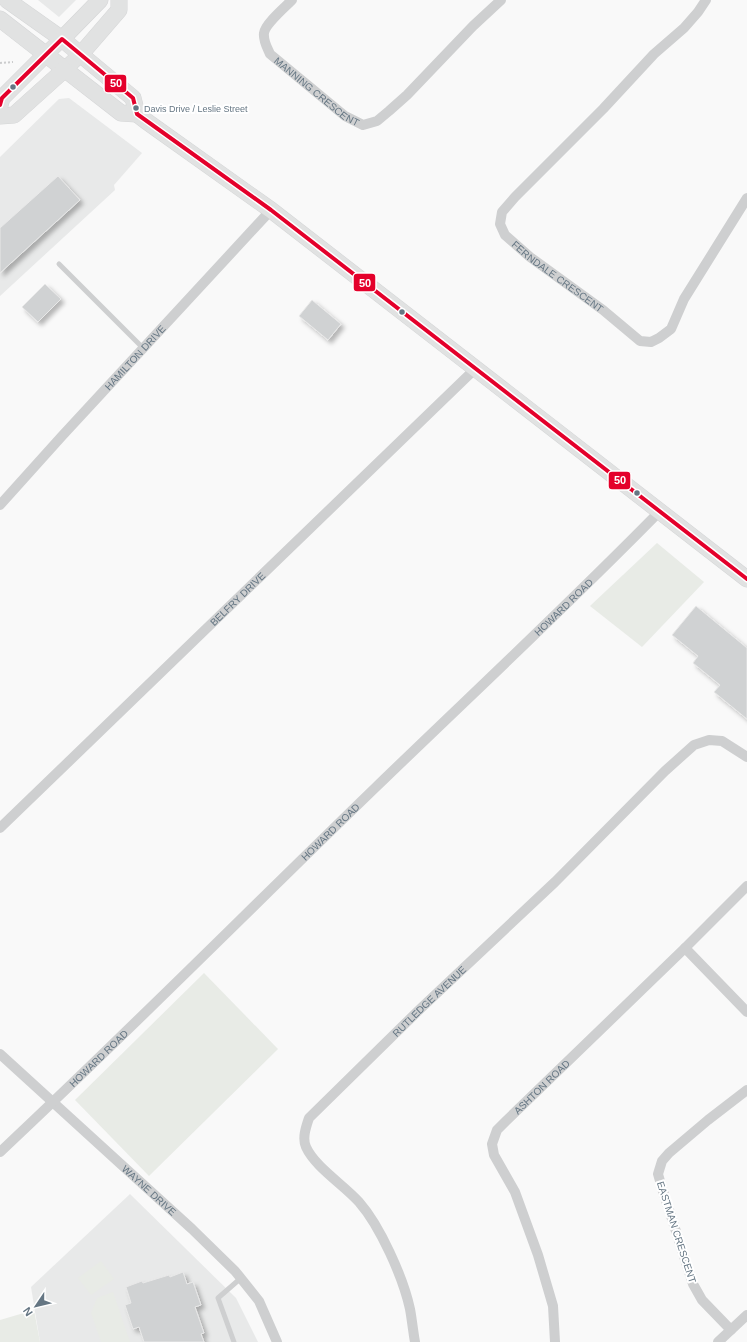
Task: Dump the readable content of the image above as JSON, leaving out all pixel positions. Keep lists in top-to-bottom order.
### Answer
{
  "streets": {
    "street": [
      "MANNING CRESCENT",
      "FERNDALE CRESCENT",
      "HAMILTON DRIVE",
      "BELFRY DRIVE",
      "HOWARD ROAD",
      "RUTLEDGE AVENUE",
      "ASHTON ROAD",
      "WAYNE DRIVE",
      "EASTMAN CRESCENT"
    ]
  },
  "crossings": [
    ["HOWARD ROAD", "WAYNE DRIVE"]
  ],
  "places": ["Davis Drive / Leslie Street"],
  "lines": ["transit line 50"],
  "north": "bottom left"
}
